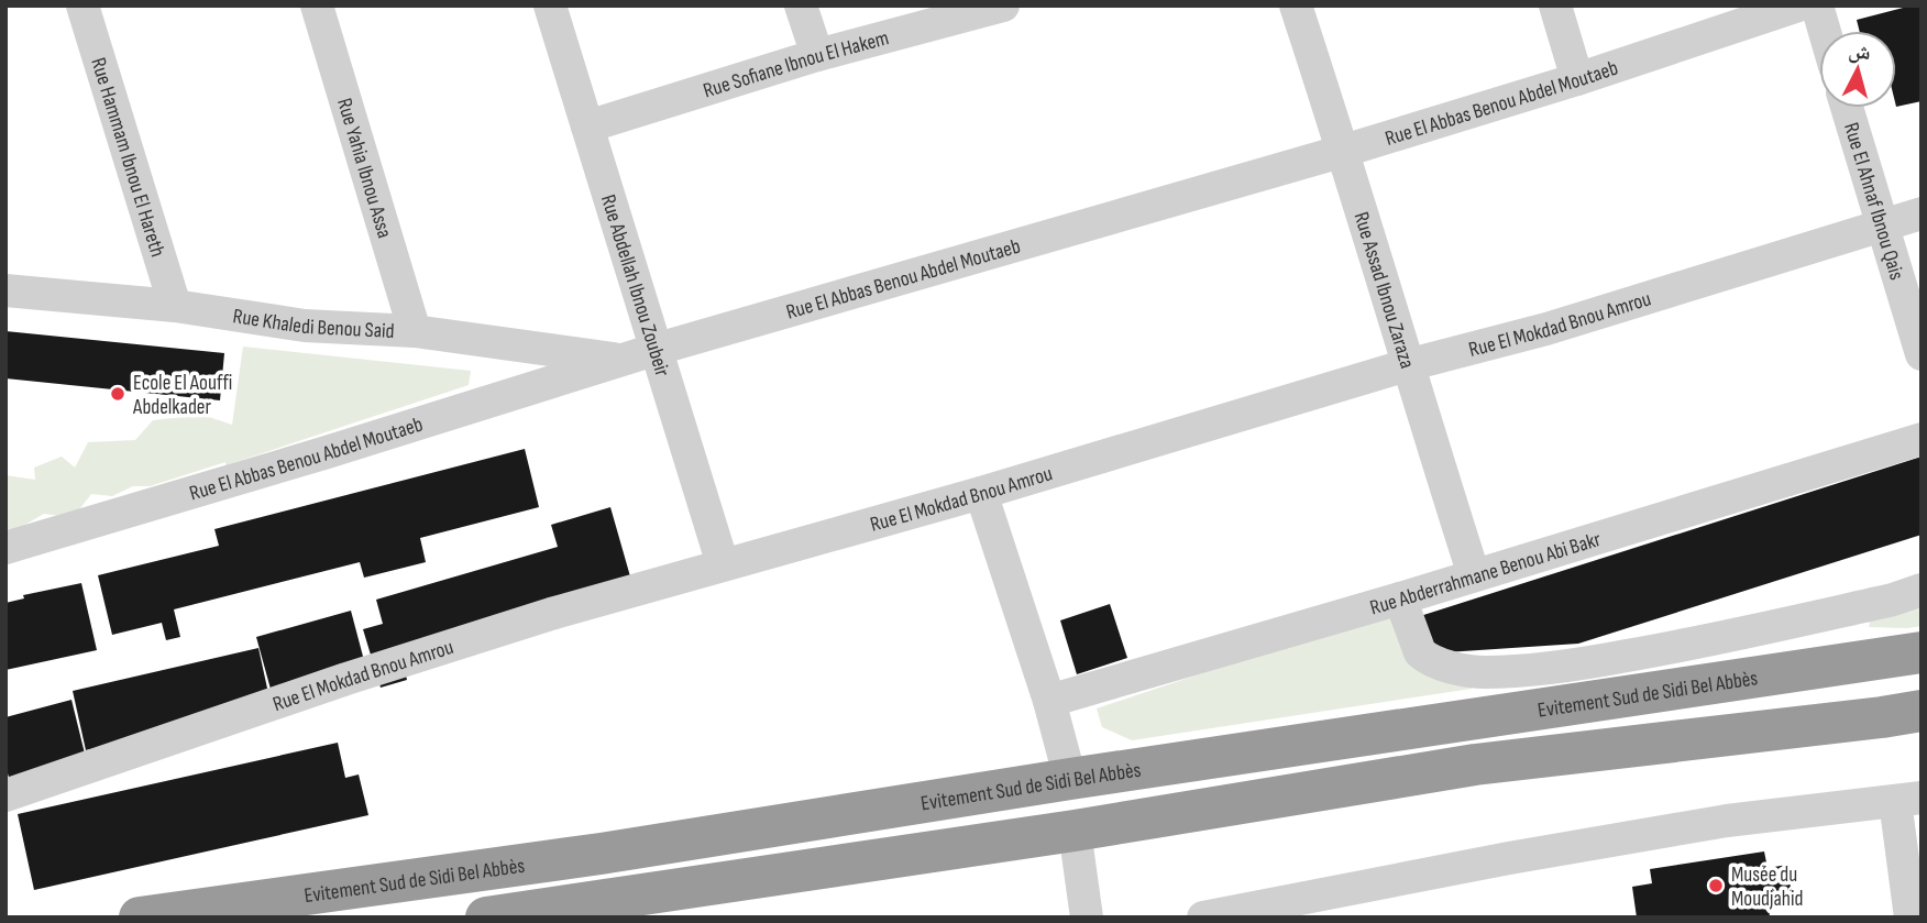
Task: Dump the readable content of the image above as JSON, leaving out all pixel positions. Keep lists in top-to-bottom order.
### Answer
{
  "streets": {
    "highway": ["Evitement Sud de Sidi Bel Abbès"],
    "street": [
      "Rue Sofiane Ibnou El Hakem",
      "Rue El Abbas Benou Abdel Moutaeb",
      "Rue Hammam Ibnou El Hareth",
      "Rue Yahia Ibnou Assa",
      "Rue El Ahnaf Ibnou Qais",
      "Rue Abdellah Ibnou Zoubeir",
      "Rue Assad Ibnou Zaraza",
      "Rue Khaledi Benou Said",
      "Rue El Mokdad Bnou Amrou",
      "Rue Abderrahmane Benou Abi Bakr"
    ]
  },
  "crossings": [
    ["Rue Sofiane Ibnou El Hakem", "Rue Abdellah Ibnou Zoubeir"],
    ["Rue El Abbas Benou Abdel Moutaeb", "Rue Abdellah Ibnou Zoubeir"],
    ["Rue El Abbas Benou Abdel Moutaeb", "Rue Assad Ibnou Zaraza"],
    ["Rue El Abbas Benou Abdel Moutaeb", "Rue Khaledi Benou Said"],
    ["Rue Hammam Ibnou El Hareth", "Rue Khaledi Benou Said"],
    ["Rue Yahia Ibnou Assa", "Rue Khaledi Benou Said"],
    ["Rue El Ahnaf Ibnou Qais", "Rue El Mokdad Bnou Amrou"],
    ["Rue Abdellah Ibnou Zoubeir", "Rue El Mokdad Bnou Amrou"],
    ["Rue Assad Ibnou Zaraza", "Rue El Mokdad Bnou Amrou"],
    ["Rue Assad Ibnou Zaraza", "Rue Abderrahmane Benou Abi Bakr"]
  ],
  "places": ["Ecole El Aouffi Abdelkader", "Musée du Moudjahid"],
  "north": "top"
}
